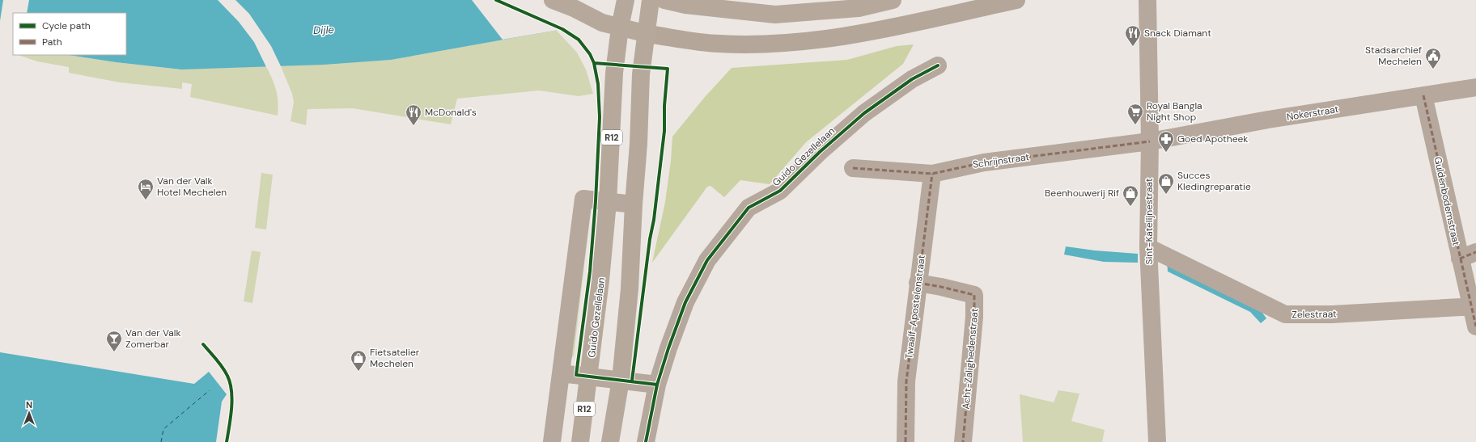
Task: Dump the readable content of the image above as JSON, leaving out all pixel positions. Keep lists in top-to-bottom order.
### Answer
{
  "streets": {
    "main road": ["R12", "Guido Gezellelaan"],
    "street": [
      "Nokerstraat",
      "Schrijnstraat",
      "Guldenbodemstraat",
      "Sint-Katelijnestraat",
      "Twaalf-Apostelenstraat",
      "Zelestraat",
      "Acht-Zalighedenstraat"
    ]
  },
  "crossings": [
    ["Nokerstraat", "Schrijnstraat"],
    ["Nokerstraat", "Guldenbodemstraat"],
    ["Nokerstraat", "Sint-Katelijnestraat"],
    ["Schrijnstraat", "Sint-Katelijnestraat"],
    ["Schrijnstraat", "Twaalf-Apostelenstraat"],
    ["Guldenbodemstraat", "Zelestraat"],
    ["Sint-Katelijnestraat", "Zelestraat"],
    ["Twaalf-Apostelenstraat", "Acht-Zalighedenstraat"]
  ],
  "water": ["Dijle"],
  "places": {
    "restaurant": ["Snack Diamant", "McDonald's"],
    "public building": ["Stadsarchief Mechelen"],
    "supermarket": ["Royal Bangla Night Shop"],
    "pharmacy": ["Goed Apotheek"],
    "shop": ["Succes Kledingreparatie", "Beenhouwerij Rif", "Fietsatelier Mechelen"],
    "hotel": ["Van der Valk Hotel Mechelen"],
    "bar": ["Van der Valk Zomerbar"]
  },
  "legend": ["Cycle path", "Path"],
  "north": "top"
}
